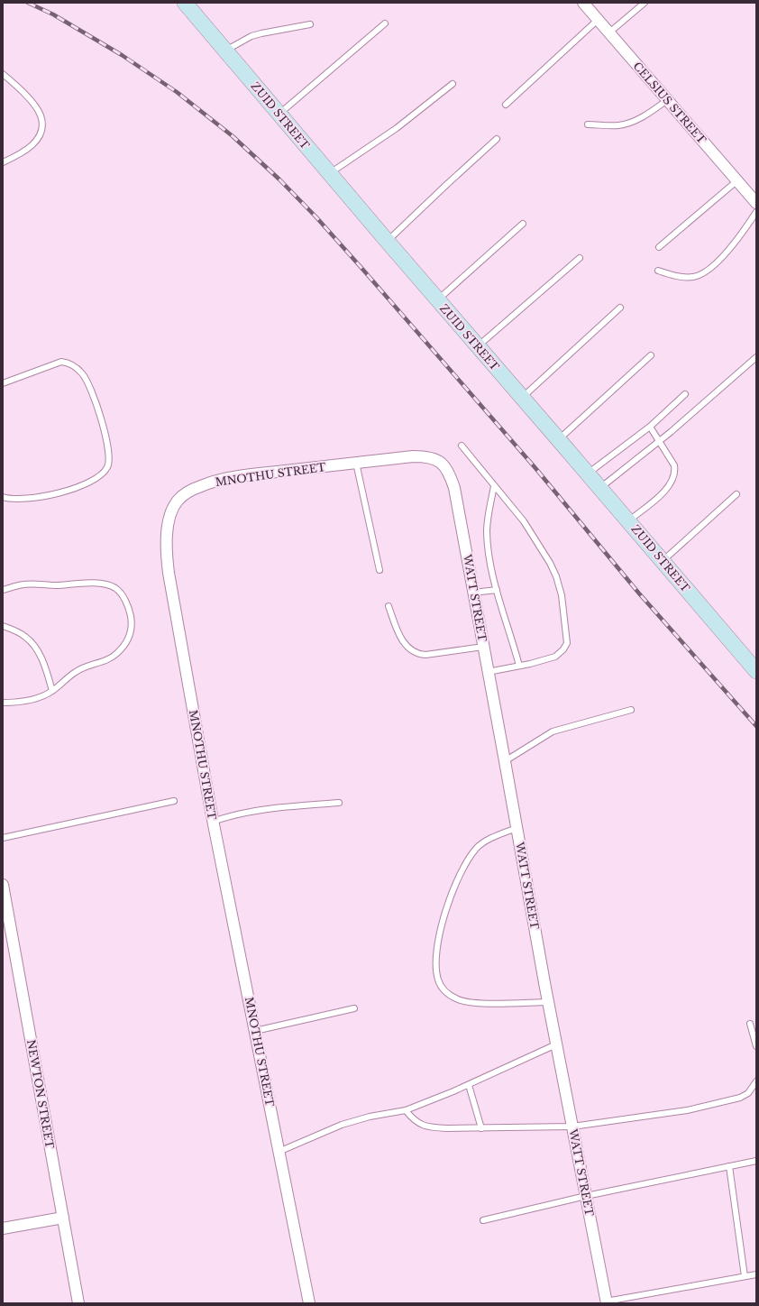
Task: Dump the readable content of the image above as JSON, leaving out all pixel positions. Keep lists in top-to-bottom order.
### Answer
{
  "streets": {
    "street": [
      "CELSIUS STREET",
      "ZUID STREET",
      "MNOTHU STREET",
      "WATT STREET",
      "NEWTON STREET"
    ]
  },
  "crossings": [
    ["MNOTHU STREET", "WATT STREET"]
  ]
}
